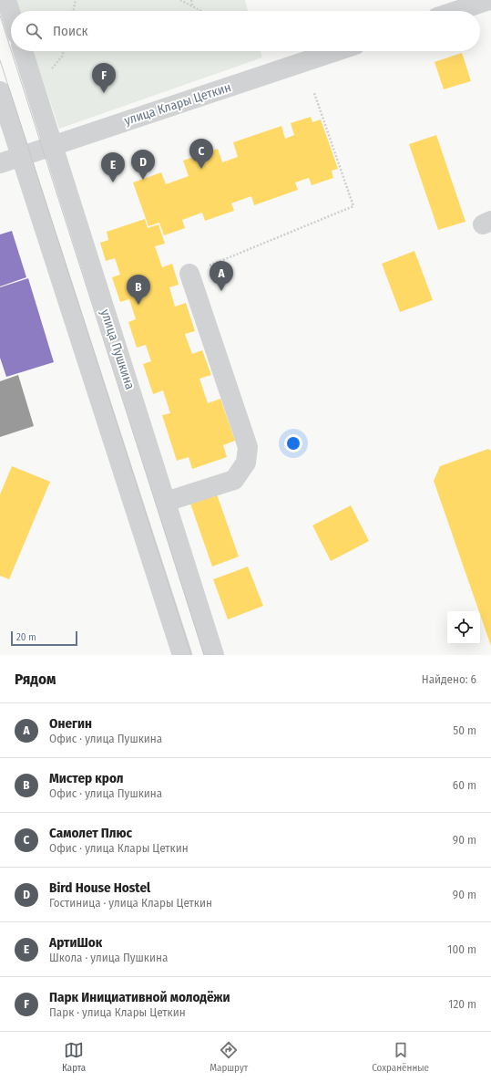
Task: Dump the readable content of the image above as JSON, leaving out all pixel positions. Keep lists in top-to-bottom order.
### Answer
{
  "streets": {
    "street": ["улица Клары Цеткин", "улица Пушкина"]
  },
  "crossings": [
    ["улица Клары Цеткин", "улица Пушкина"]
  ],
  "scale_bar": "20 m",
  "page": {
    "search": "Поиск",
    "pins": [
      "F",
      "C",
      "D",
      "E",
      "A",
      "B"
    ],
    "scale": "20 m",
    "heading": ["Рядом", "Найдено: 6"],
    "list": [
      {
        "mark": "A",
        "name": "Онегин",
        "note": "Офис · улица Пушкина",
        "value": "50 m"
      },
      {
        "mark": "B",
        "name": "Мистер крол",
        "note": "Офис · улица Пушкина",
        "value": "60 m"
      },
      {
        "mark": "C",
        "name": "Самолет Плюс",
        "note": "Офис · улица Клары Цеткин",
        "value": "90 m"
      },
      {
        "mark": "D",
        "name": "Bird House Hostel",
        "note": "Гостиница · улица Клары Цеткин",
        "value": "90 m"
      },
      {
        "mark": "E",
        "name": "АртиШок",
        "note": "Школа · улица Пушкина",
        "value": "100 m"
      },
      {
        "mark": "F",
        "name": "Парк Инициативной молодёжи",
        "note": "Парк · улица Клары Цеткин",
        "value": "120 m"
      }
    ],
    "nav": ["Карта", "Маршрут", "Сохранённые"]
  }
}
